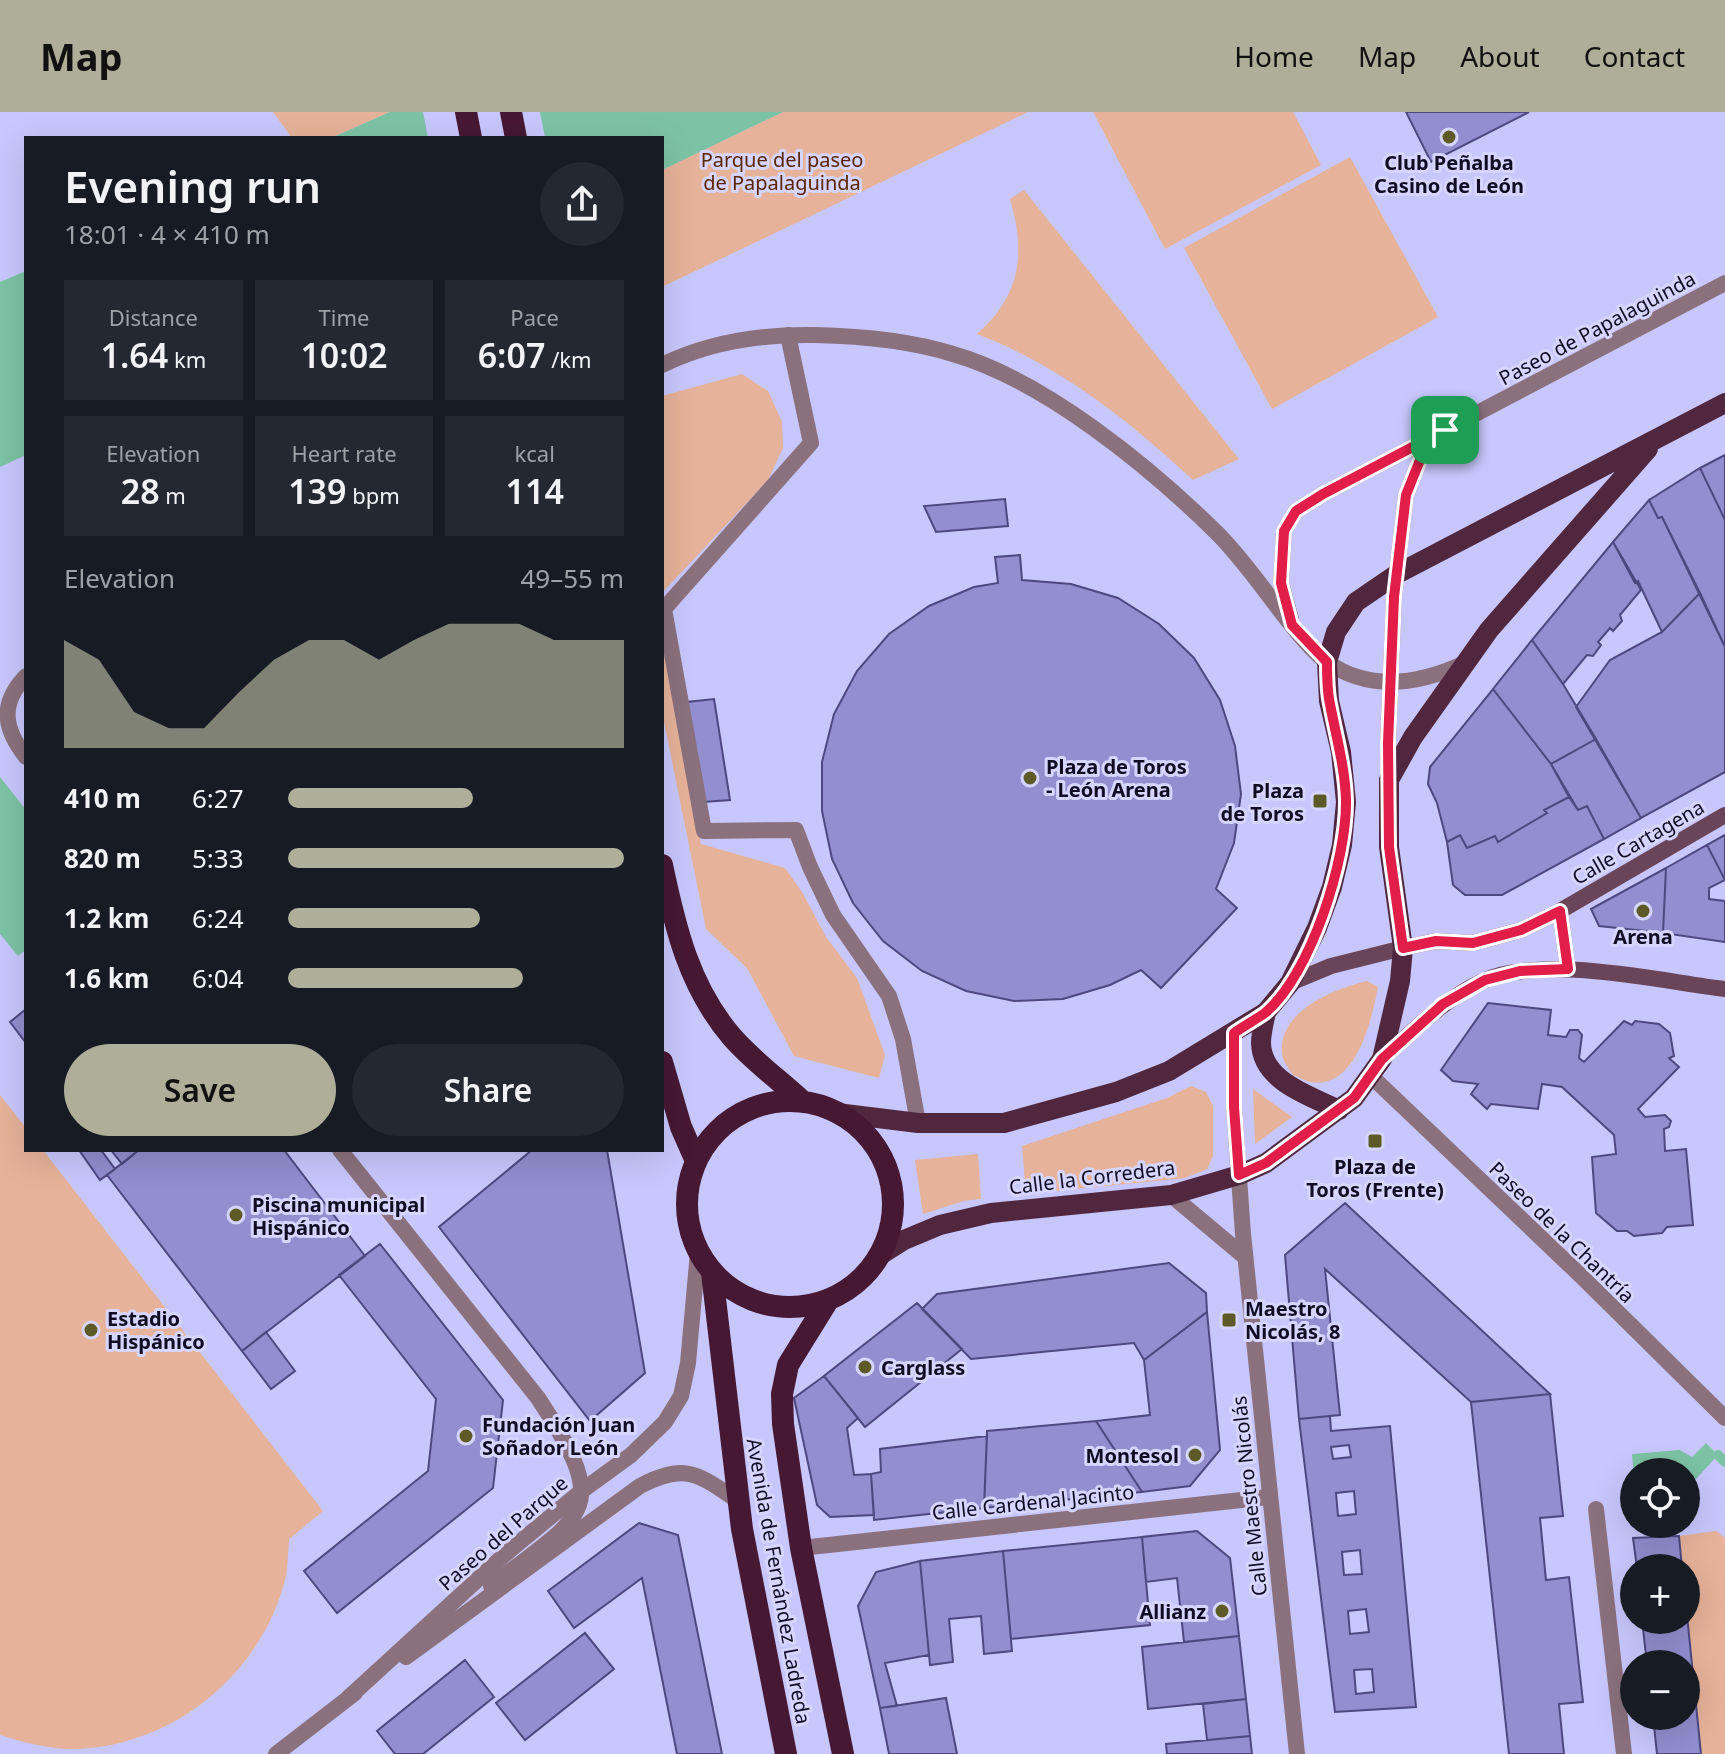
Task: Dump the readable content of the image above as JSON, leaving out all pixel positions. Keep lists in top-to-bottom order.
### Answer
{
  "streets": {
    "highway": ["Avenida de Fernández Ladreda"],
    "main road": ["Calle Cartagena", "Calle la Corredera"],
    "street": [
      "Paseo de Papalaguinda",
      "Paseo de la Chantría",
      "Calle Maestro Nicolás",
      "Calle Cardenal Jacinto",
      "Paseo del Parque"
    ]
  },
  "crossings": [
    ["Calle la Corredera", "Paseo de la Chantría"],
    ["Calle la Corredera", "Calle Maestro Nicolás"],
    ["Calle la Corredera", "Paseo del Parque"],
    ["Calle la Corredera", "Avenida de Fernández Ladreda"],
    ["Calle Maestro Nicolás", "Calle Cardenal Jacinto"],
    ["Calle Cardenal Jacinto", "Avenida de Fernández Ladreda"],
    ["Paseo del Parque", "Avenida de Fernández Ladreda"]
  ],
  "parks": ["Parque del paseo de Papalaguinda"],
  "places": {
    "other": [
      "Club Peñalba Casino de León",
      "Plaza de Toros - León Arena",
      "Arena",
      "Piscina municipal Hispánico",
      "Estadio Hispánico",
      "Carglass",
      "Fundación Juan Soñador León",
      "Montesol",
      "Allianz"
    ],
    "transit": ["Plaza de Toros", "Plaza de Toros (Frente)", "Maestro Nicolás, 8"]
  },
  "page": {
    "header": "Map",
    "nav": [
      "Home",
      "Map",
      "About",
      "Contact"
    ],
    "heading": ["Evening run", "18:01 · 4 × 410 m"],
    "stats": [
      ["Distance", "1.64 km"],
      ["Time", "10:02"],
      ["Pace", "6:07 /km"],
      ["Elevation", "28 m"],
      ["Heart rate", "139 bpm"],
      ["kcal", "114"]
    ],
    "chart": ["Elevation", "49–55 m"],
    "list": [
      {
        "name": "410 m",
        "note": "6:27"
      },
      {
        "name": "820 m",
        "note": "5:33"
      },
      {
        "name": "1.2 km",
        "note": "6:24"
      },
      {
        "name": "1.6 km",
        "note": "6:04"
      }
    ],
    "buttons": ["Save", "Share"],
    "map_buttons": ["+", "−"]
  }
}
